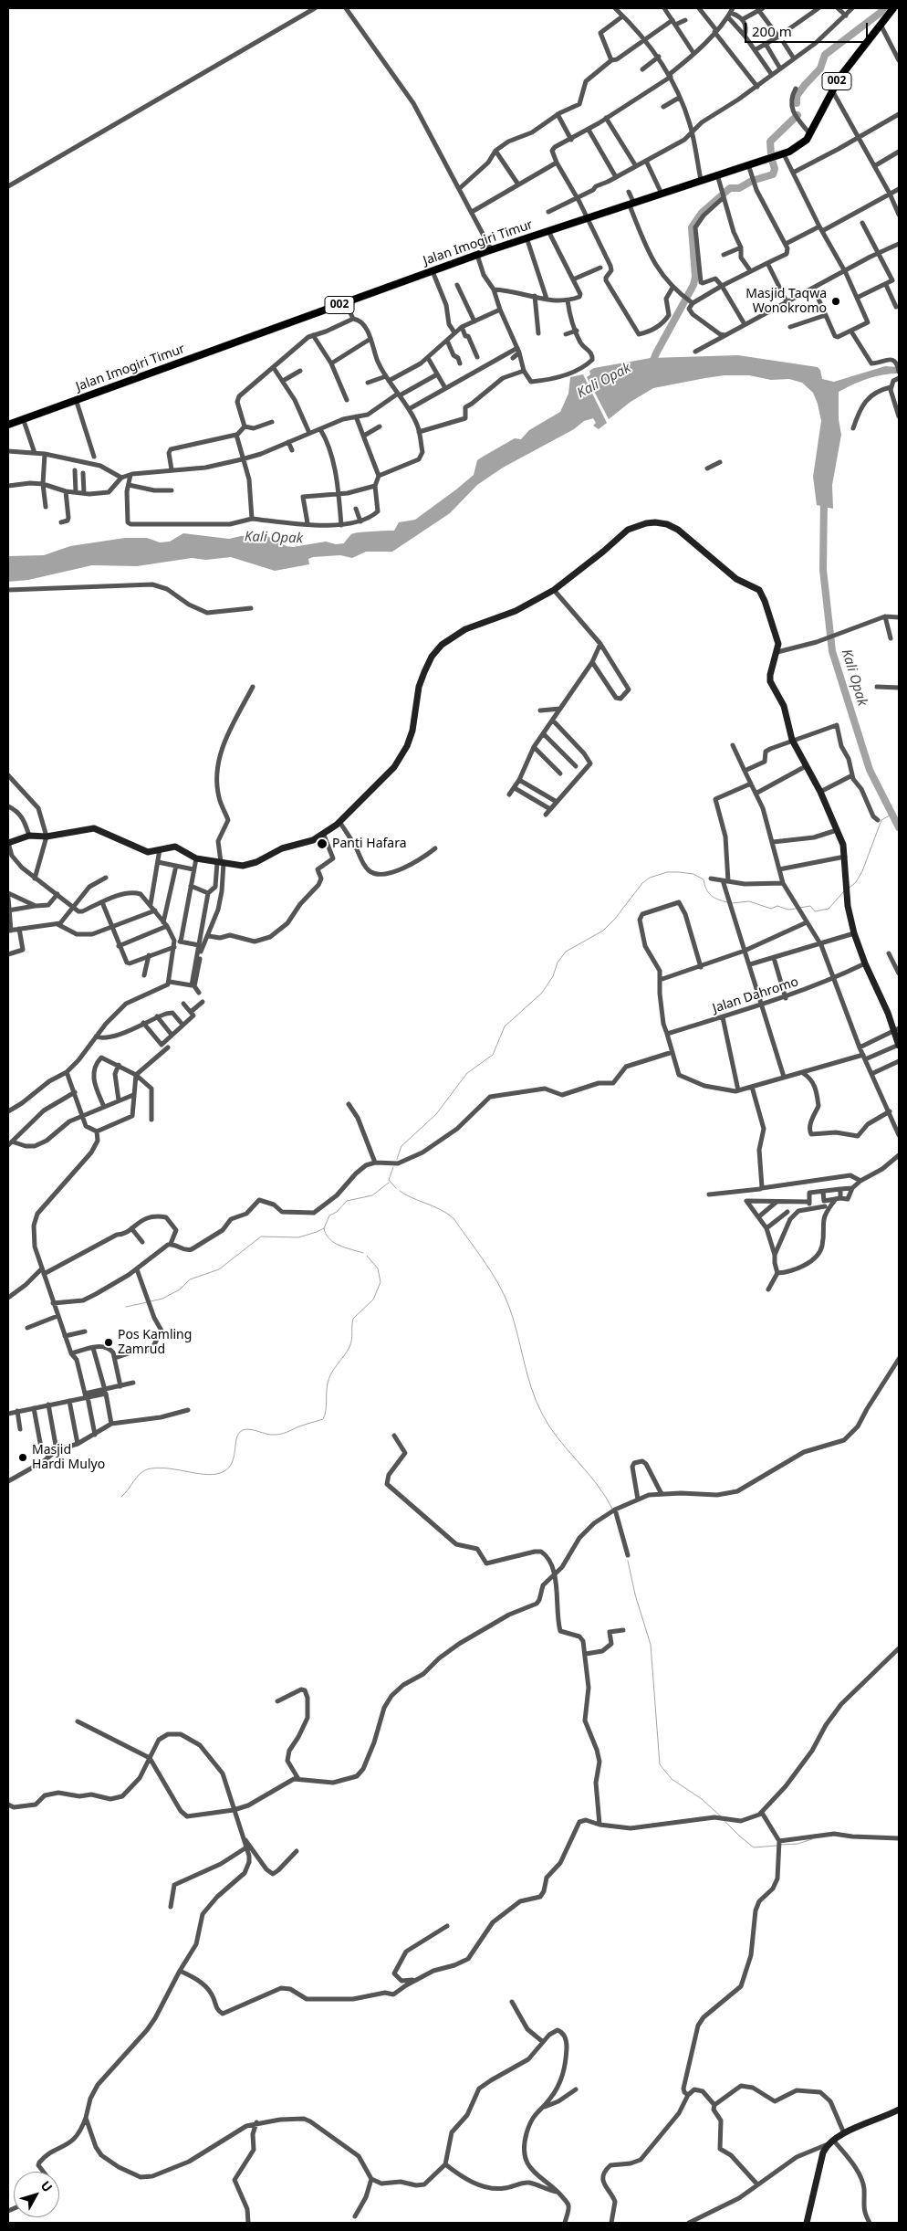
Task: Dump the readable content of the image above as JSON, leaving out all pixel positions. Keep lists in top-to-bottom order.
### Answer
{
  "streets": {
    "main road": ["002", "Jalan Imogiri Timur"],
    "street": ["Jalan Dahromo"]
  },
  "water": ["Kali Opak"],
  "places": [
    "Masjid Taqwa Wonokromo",
    "Panti Hafara",
    "Pos Kamling Zamrud",
    "Masjid Hardi Mulyo"
  ],
  "scale_bar": "200 m",
  "north": "top right"
}
